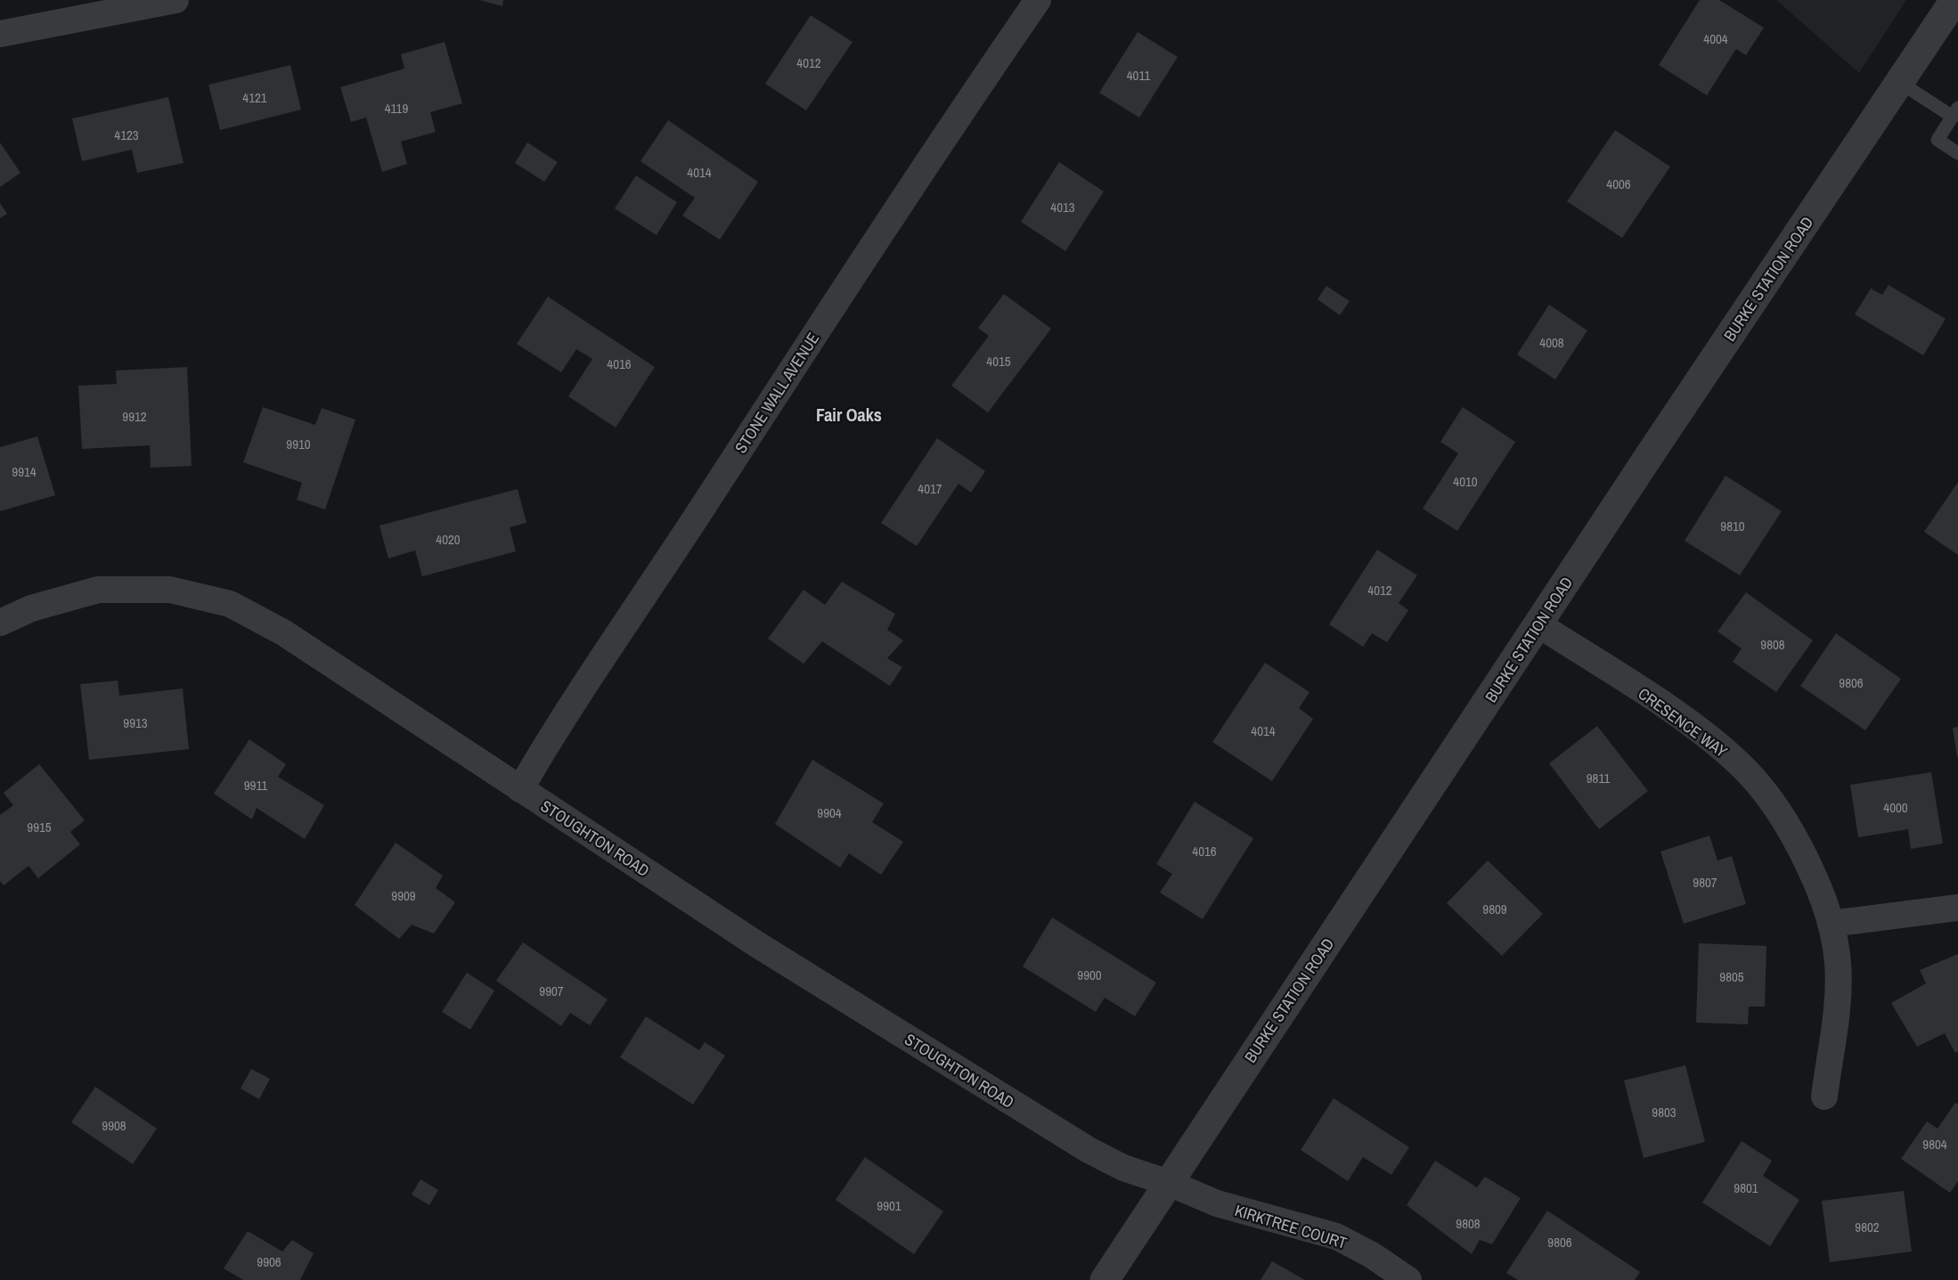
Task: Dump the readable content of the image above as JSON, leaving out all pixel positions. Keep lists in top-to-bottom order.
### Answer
{
  "streets": {
    "street": [
      "BURKE STATION ROAD",
      "STONE WALL AVENUE",
      "CRESENCE WAY",
      "STOUGHTON ROAD",
      "KIRKTREE COURT"
    ]
  },
  "crossings": [
    ["BURKE STATION ROAD", "CRESENCE WAY"],
    ["BURKE STATION ROAD", "STOUGHTON ROAD"],
    ["BURKE STATION ROAD", "KIRKTREE COURT"],
    ["STONE WALL AVENUE", "STOUGHTON ROAD"],
    ["STOUGHTON ROAD", "KIRKTREE COURT"]
  ],
  "districts": ["Fair Oaks"],
  "house_numbers": [
    "4004",
    "4012",
    "4011",
    "4121",
    "4119",
    "4123",
    "4014",
    "4006",
    "4013",
    "4008",
    "4015",
    "4016",
    "9912",
    "9910",
    "9914",
    "4010",
    "4017",
    "9810",
    "4020",
    "4012",
    "9808",
    "9806",
    "9913",
    "4014",
    "9811",
    "9911",
    "4000",
    "9904",
    "9915",
    "4016",
    "9807",
    "9909",
    "9809",
    "9900",
    "9805",
    "9907",
    "9803",
    "9908",
    "9804",
    "9801",
    "9901",
    "9808",
    "9802",
    "9806",
    "9906"
  ]
}
